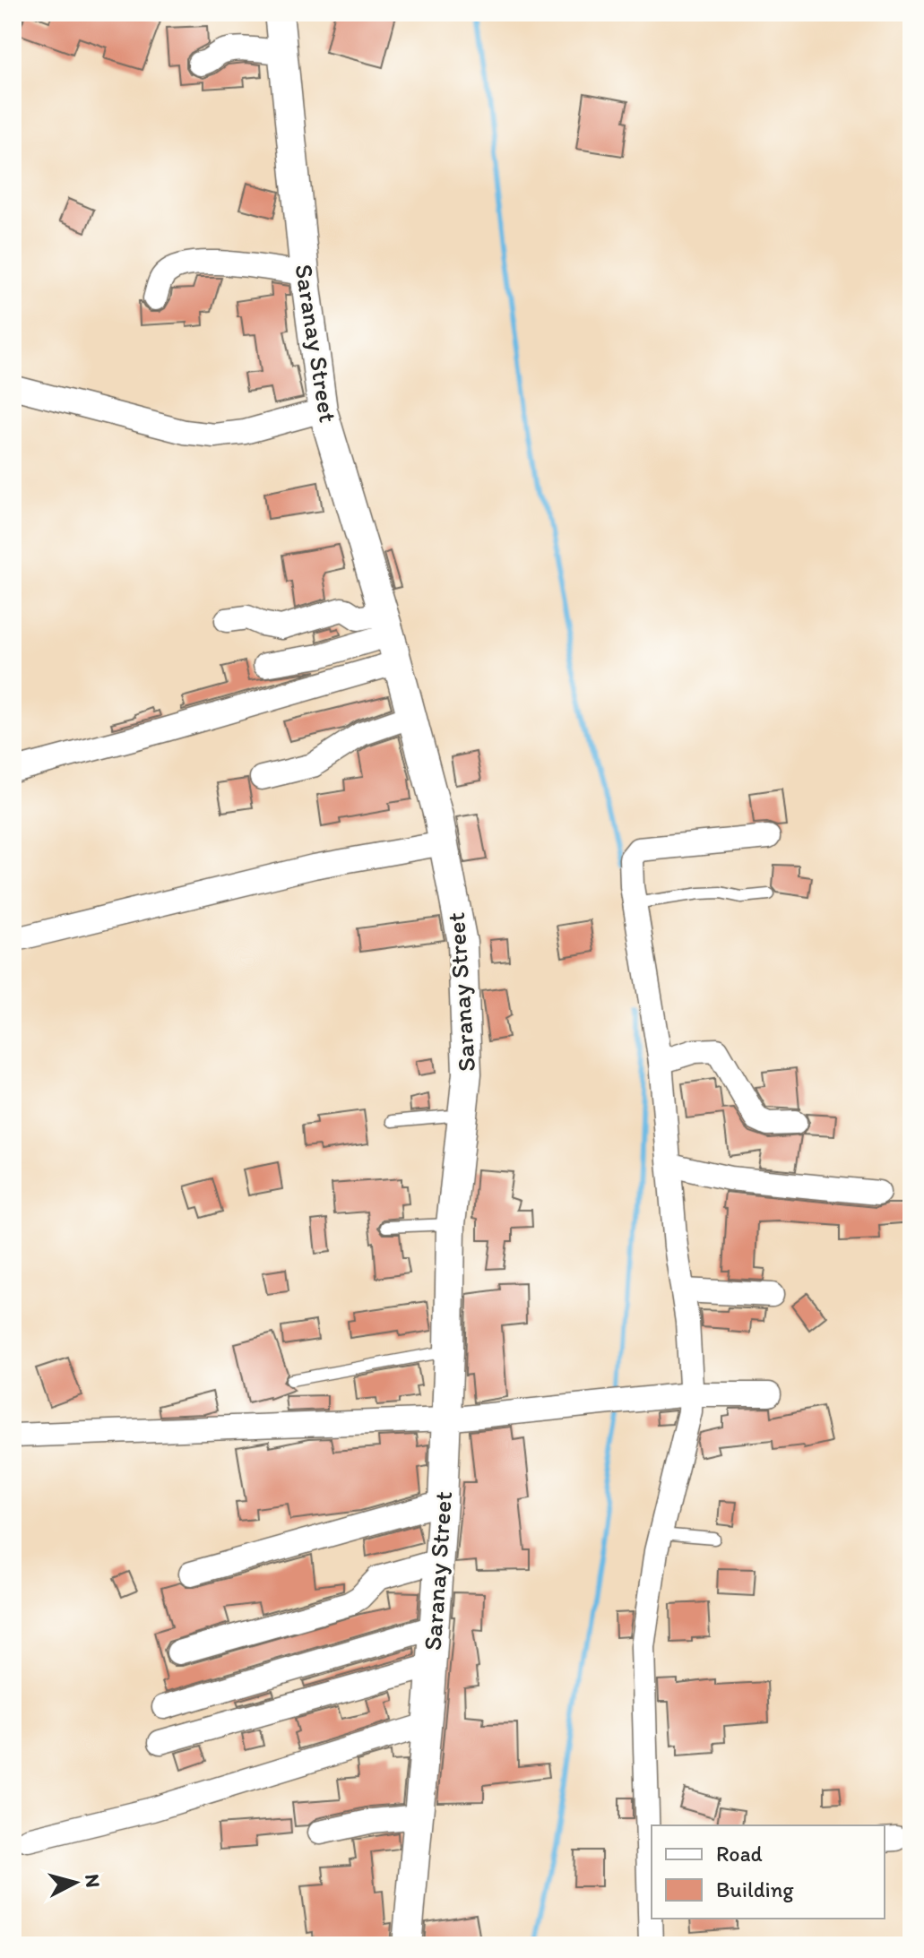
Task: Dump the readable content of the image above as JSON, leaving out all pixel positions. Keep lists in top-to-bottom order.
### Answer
{
  "streets": {
    "street": ["Saranay Street"]
  },
  "legend": ["Road", "Building"],
  "north": "right"
}
